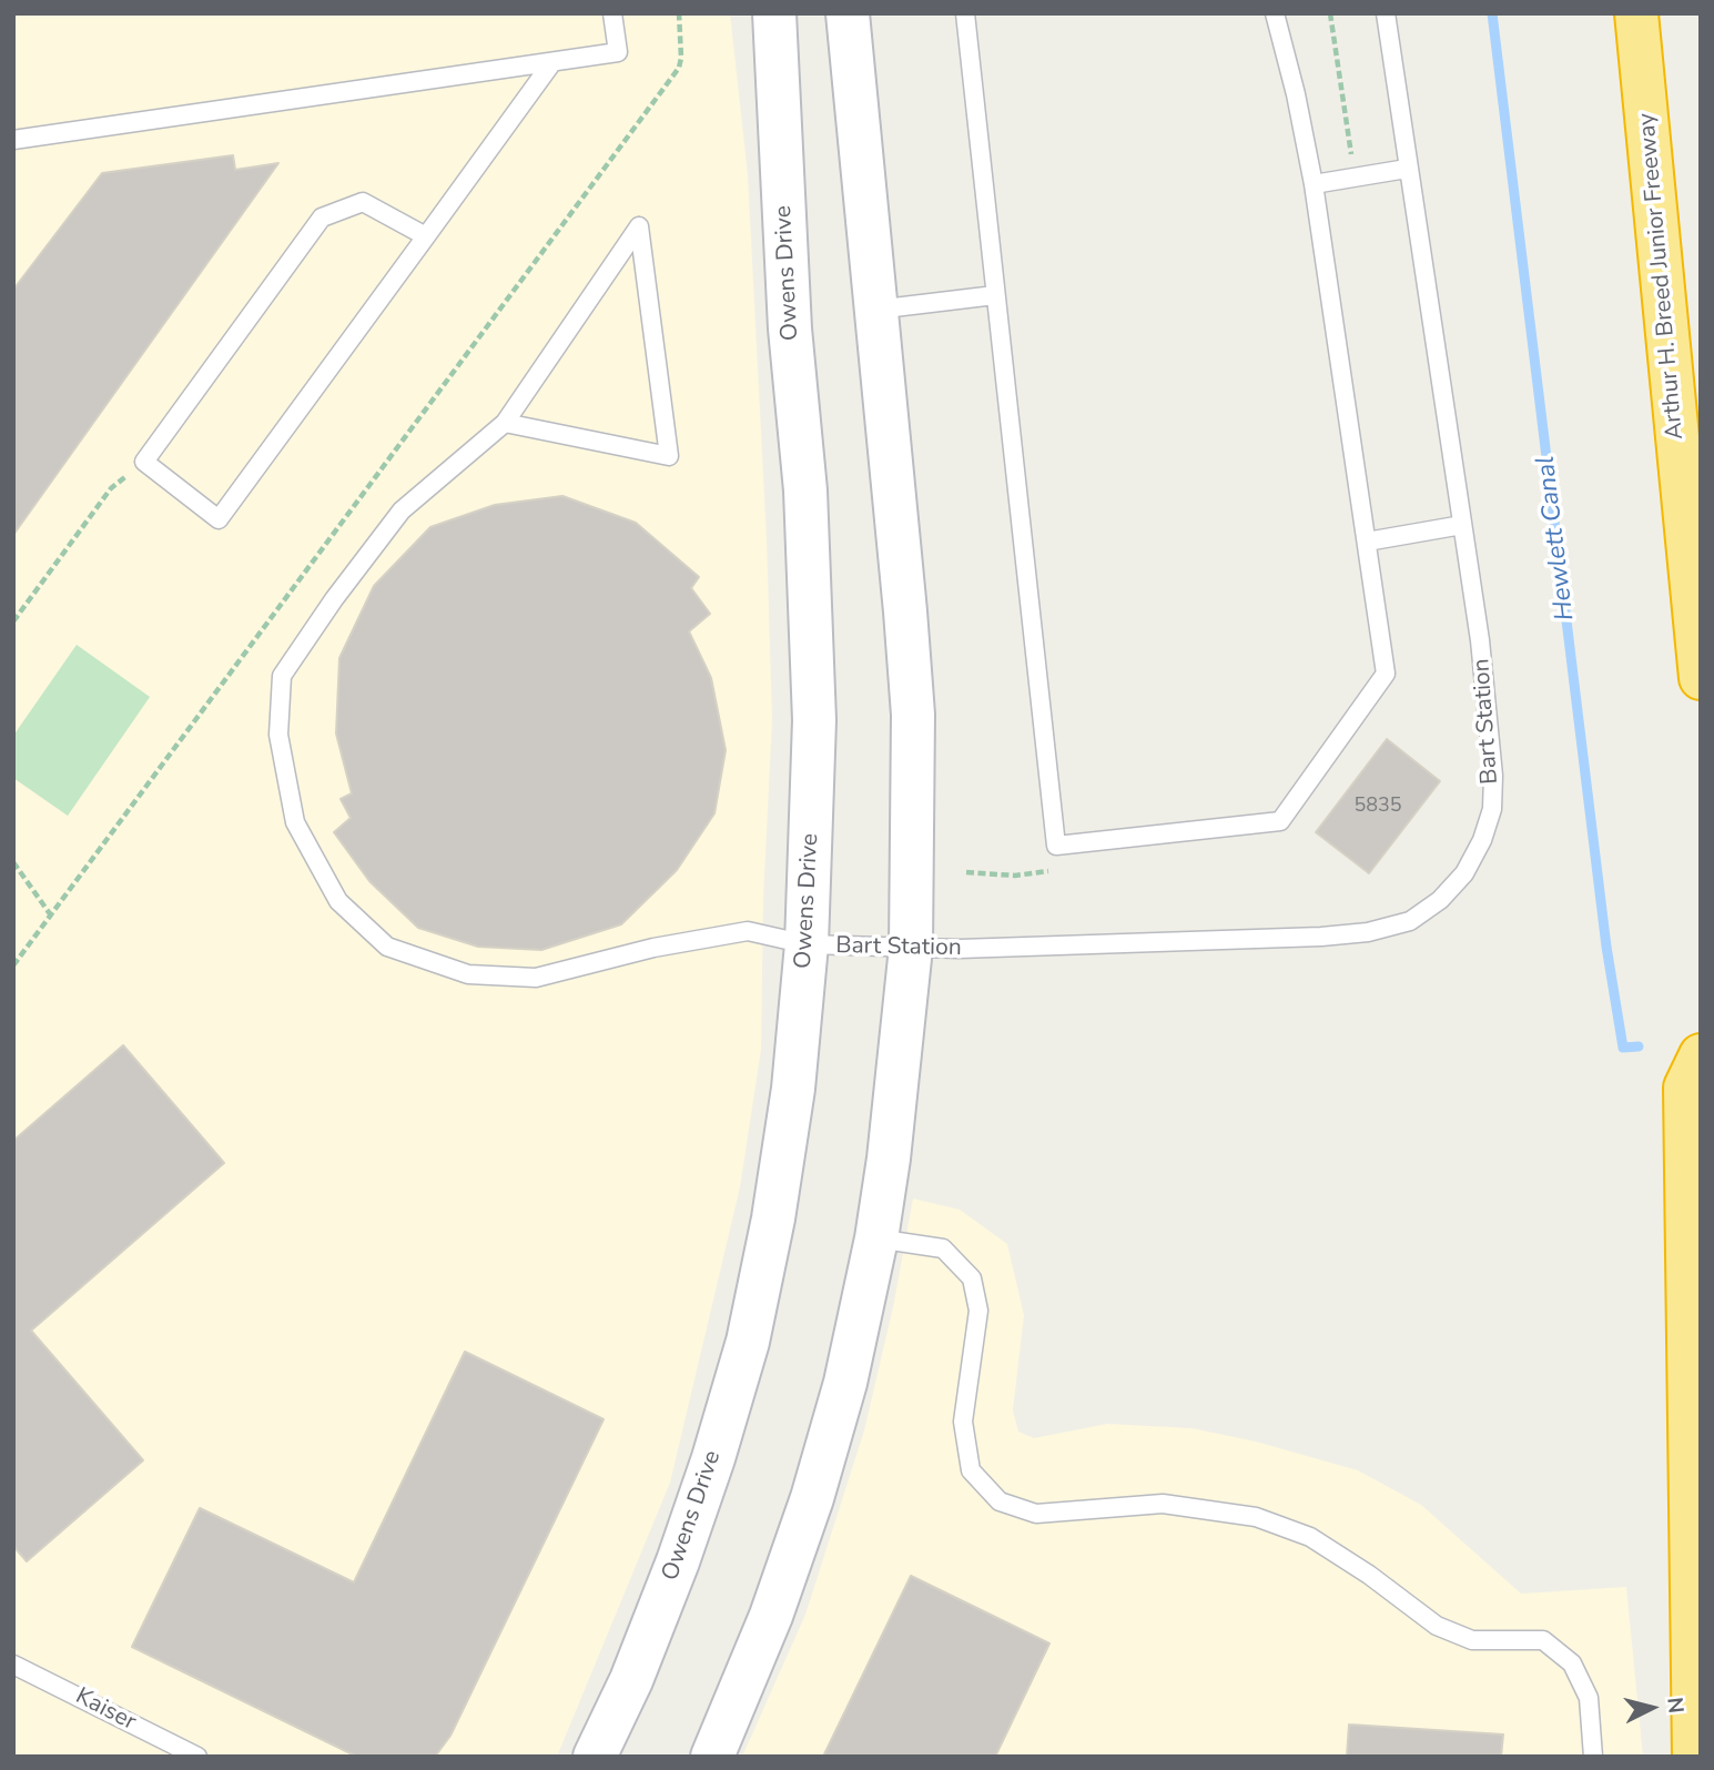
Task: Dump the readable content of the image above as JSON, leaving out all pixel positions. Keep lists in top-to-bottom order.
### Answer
{
  "streets": {
    "highway": ["Arthur H. Breed Junior Freeway"],
    "street": ["Owens Drive"],
    "lane": ["Bart Station", "Kaiser"]
  },
  "crossings": [
    ["Owens Drive", "Bart Station"]
  ],
  "water": ["Hewlett Canal"],
  "house_numbers": ["5835"],
  "north": "right"
}
